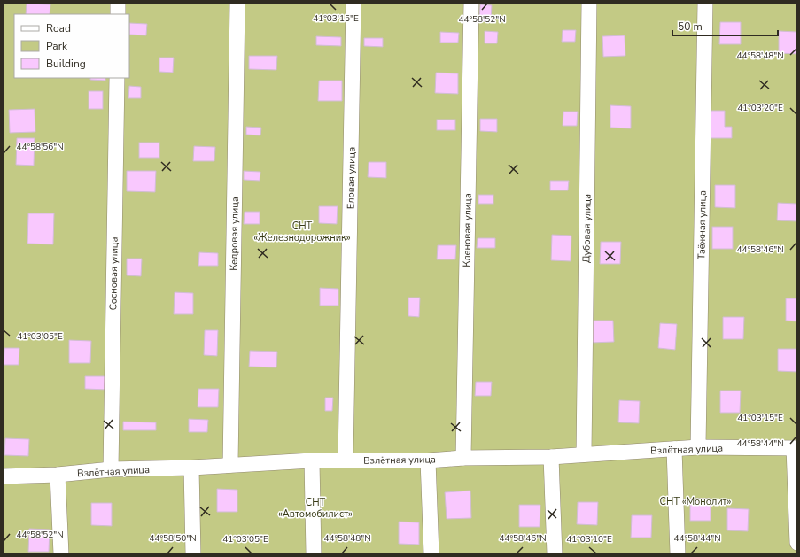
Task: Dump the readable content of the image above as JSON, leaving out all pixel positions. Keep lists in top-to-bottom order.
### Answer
{
  "streets": {
    "street": [
      "Еловая улица",
      "Таёжная улица",
      "Дубовая улица",
      "Кленовая улица",
      "Кедровая улица",
      "Сосновая улица",
      "Взлётная улица"
    ]
  },
  "crossings": [
    ["Еловая улица", "Взлётная улица"],
    ["Таёжная улица", "Взлётная улица"],
    ["Дубовая улица", "Взлётная улица"],
    ["Кленовая улица", "Взлётная улица"],
    ["Кедровая улица", "Взлётная улица"],
    ["Сосновая улица", "Взлётная улица"]
  ],
  "parks": ["СНТ «Железнодорожник»", "СНТ «Монолит»", "СНТ «Автомобилист»"],
  "legend": ["Road", "Park", "Building"],
  "scale_bar": "50 m",
  "coordinates": [
    "41°03'15\"E",
    "44°58'52\"N",
    "44°58'48\"N",
    "41°03'20\"E",
    "44°58'56\"N",
    "44°58'46\"N",
    "41°03'05\"E",
    "44°58'44\"N",
    "44°58'50\"N",
    "41°03'10\"E"
  ]
}
